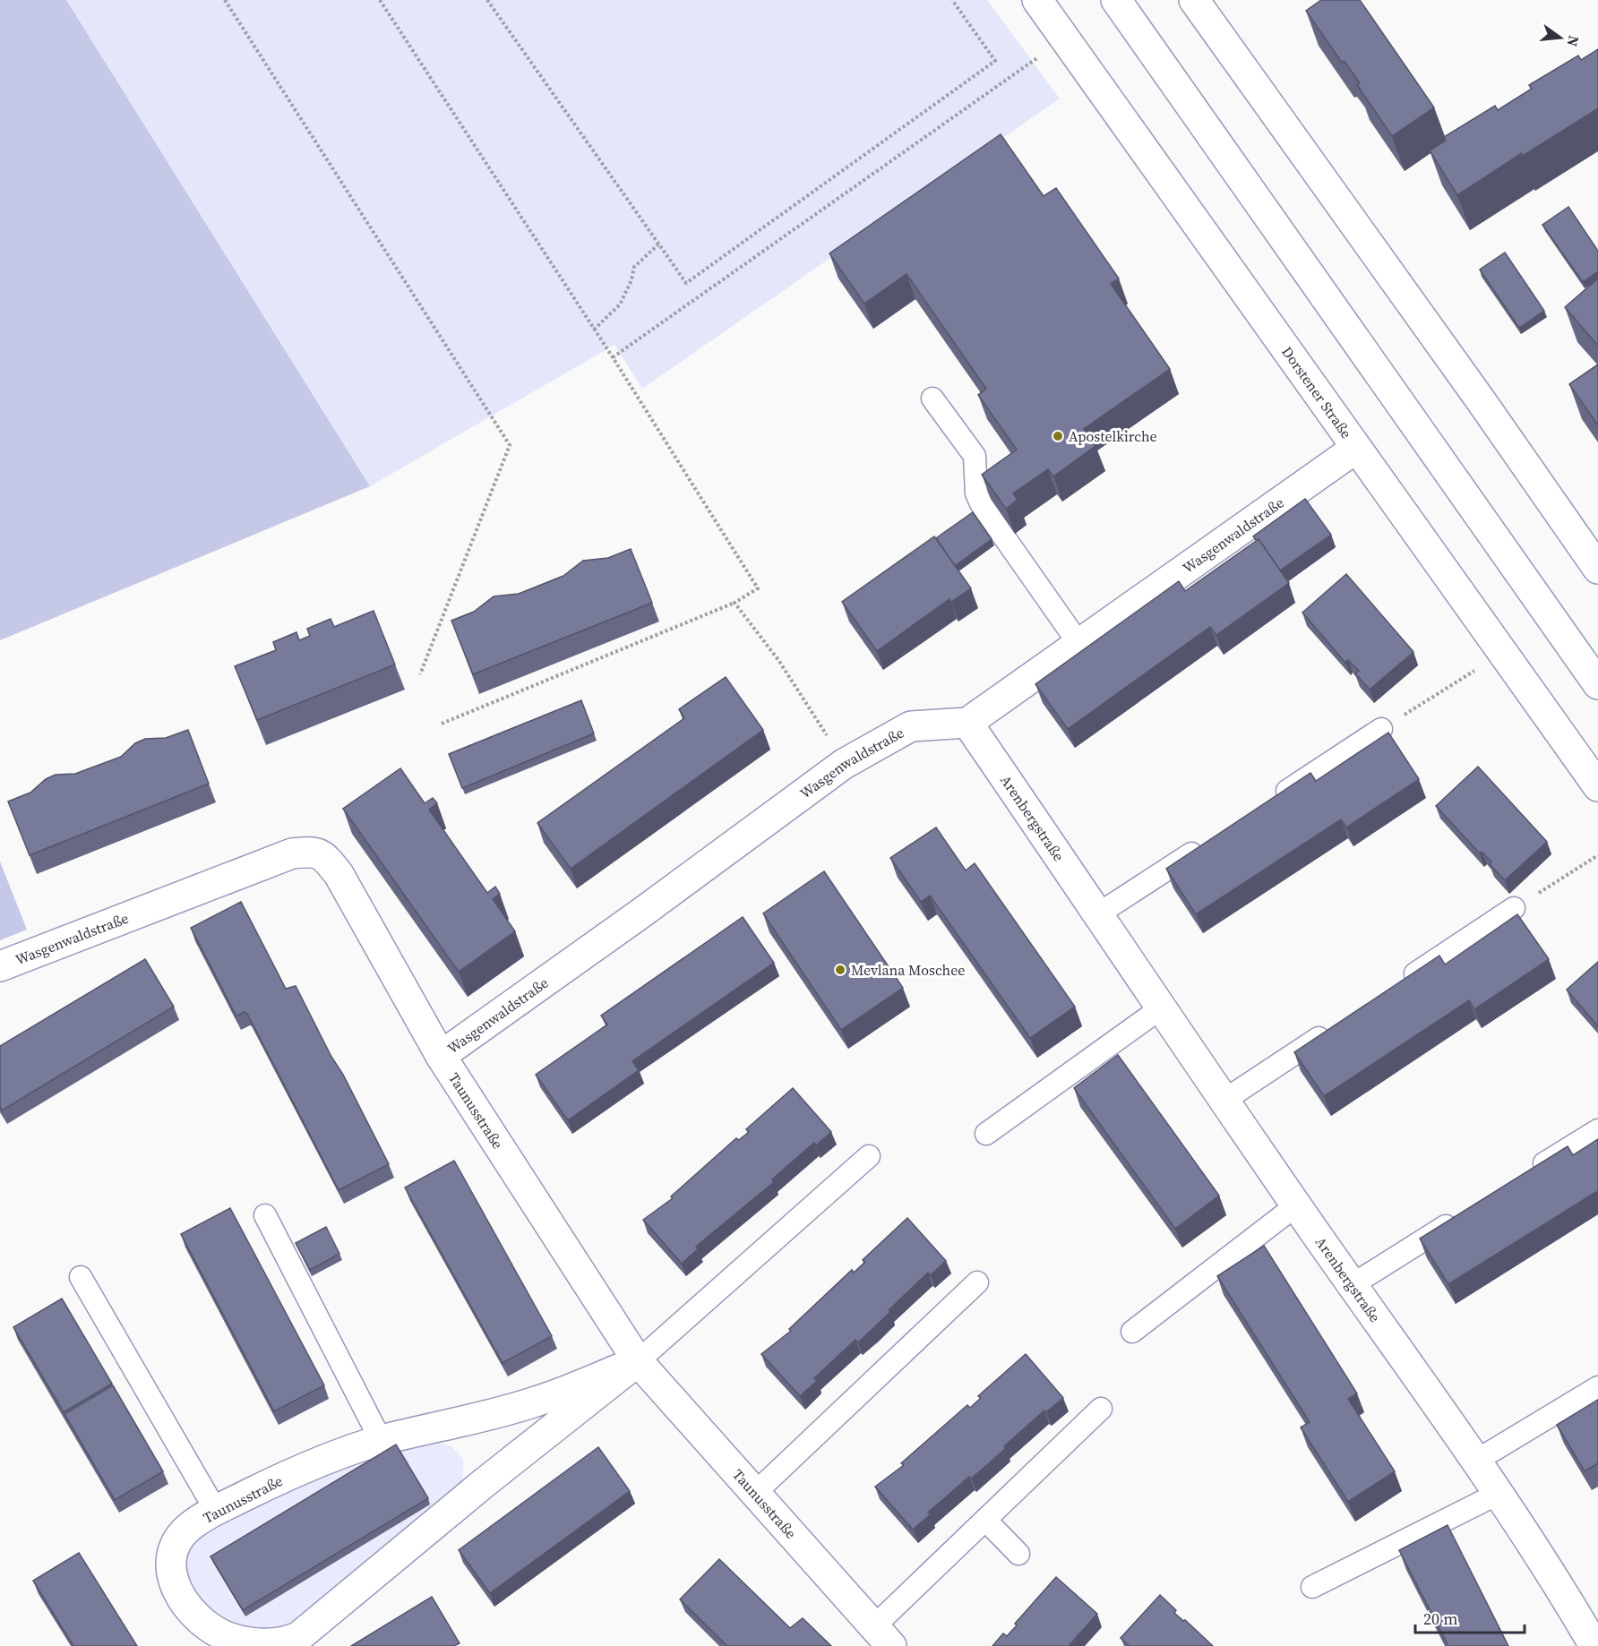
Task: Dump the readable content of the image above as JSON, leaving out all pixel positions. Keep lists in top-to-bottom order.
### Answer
{
  "streets": {
    "street": [
      "Dorstener Straße",
      "Wasgenwaldstraße",
      "Arenbergstraße",
      "Taunusstraße"
    ]
  },
  "crossings": [
    ["Dorstener Straße", "Wasgenwaldstraße"],
    ["Wasgenwaldstraße", "Arenbergstraße"],
    ["Wasgenwaldstraße", "Taunusstraße"]
  ],
  "places": ["Apostelkirche", "Mevlana Moschee"],
  "scale_bar": "20 m",
  "north": "right"
}
